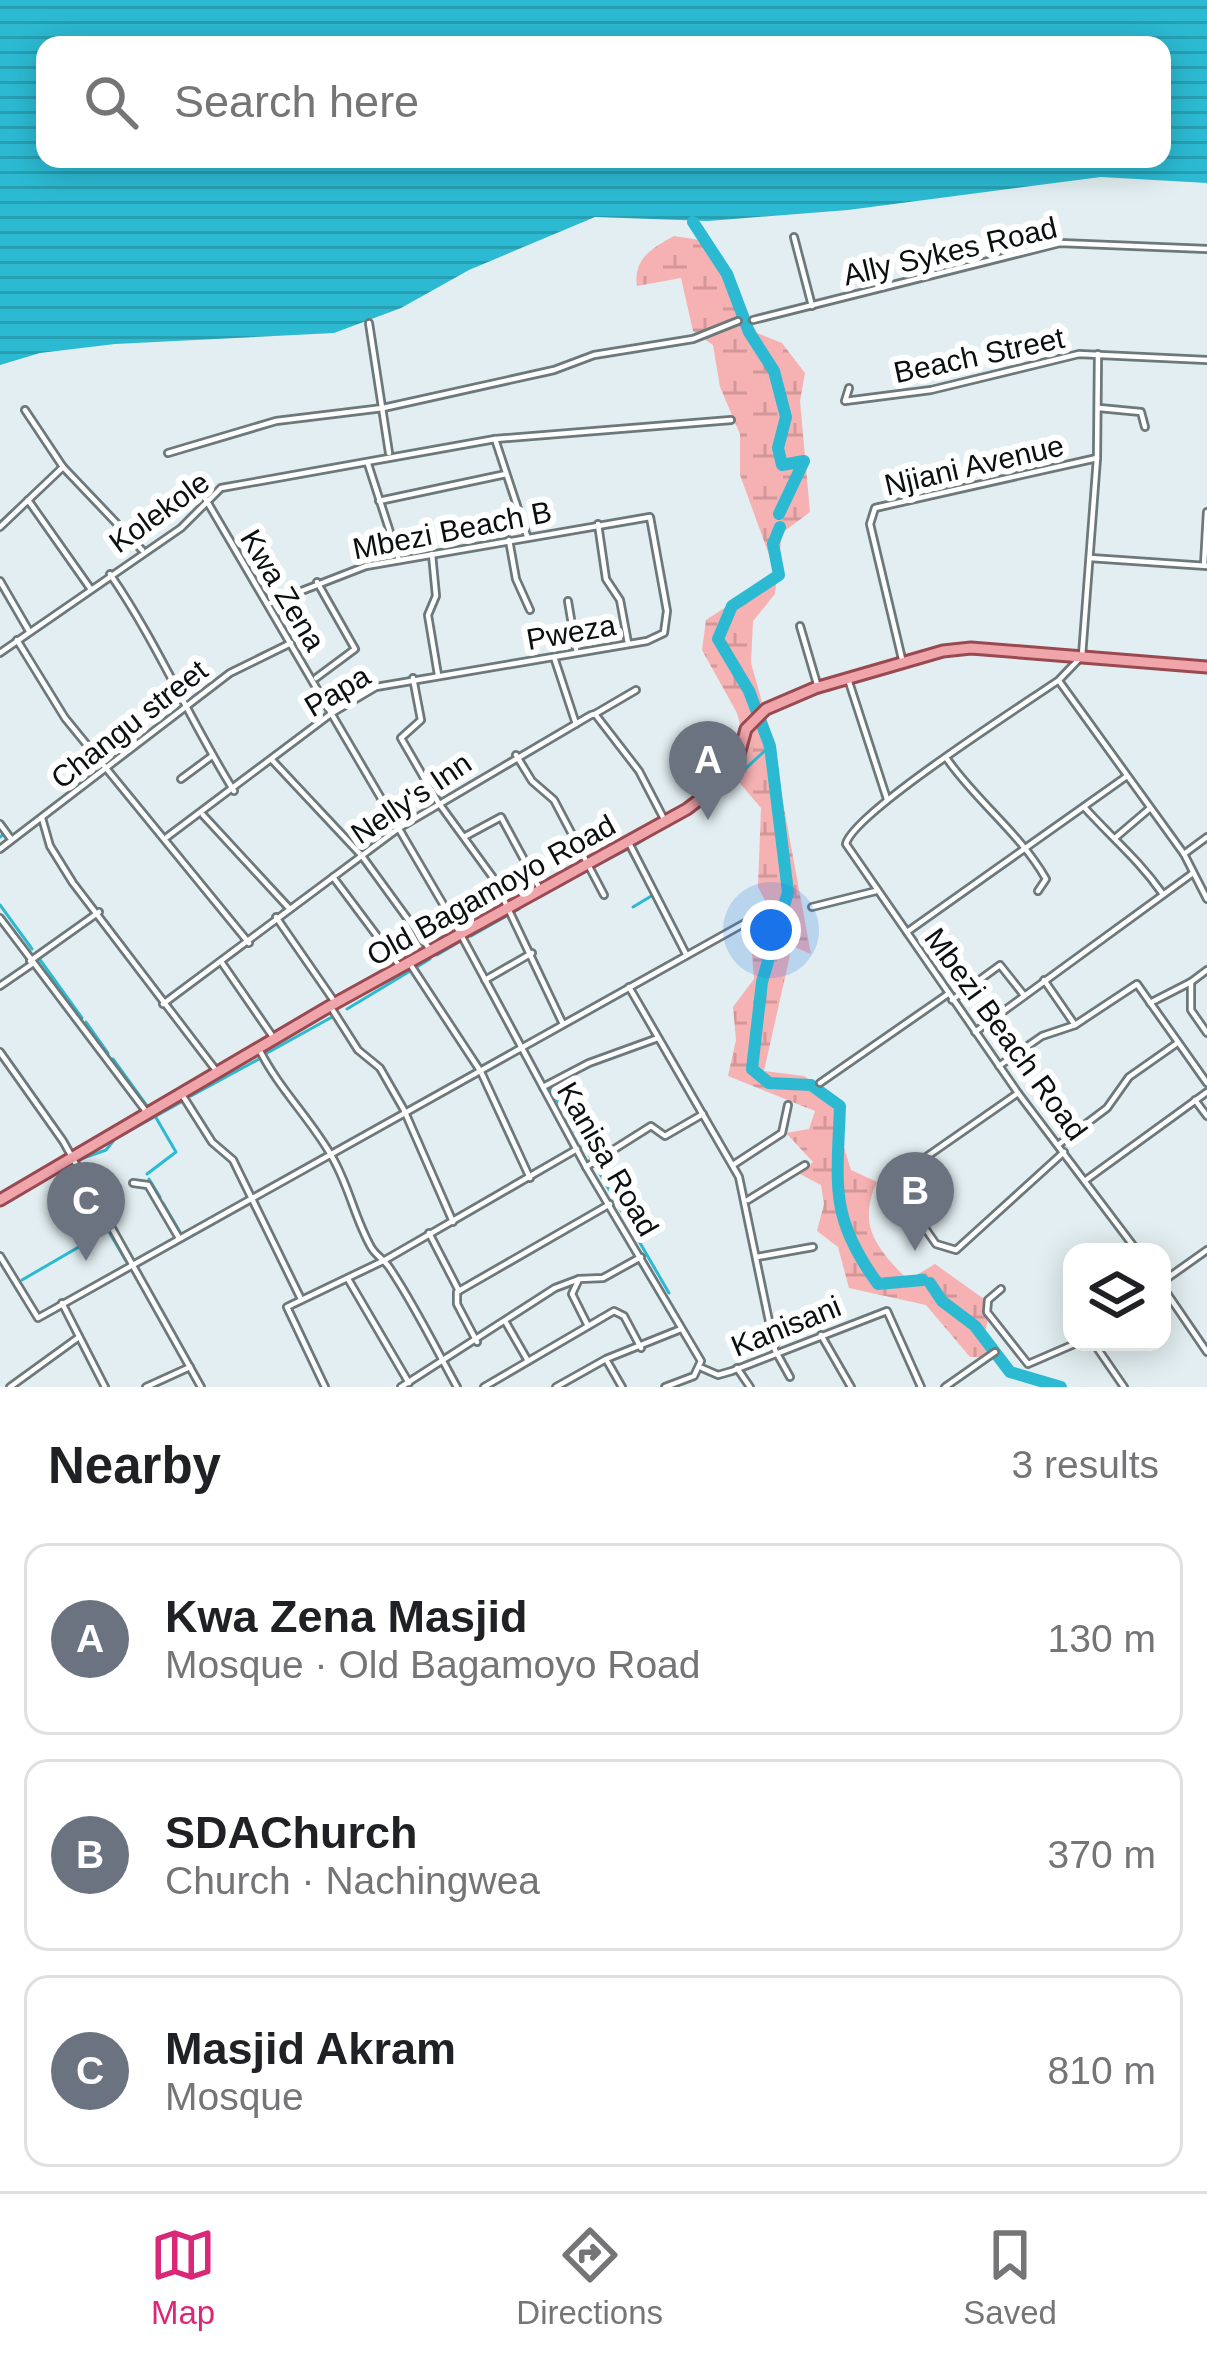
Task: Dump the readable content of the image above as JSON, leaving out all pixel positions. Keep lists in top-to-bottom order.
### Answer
{
  "streets": {
    "main road": ["Old Bagamoyo Road"],
    "street": [
      "Ally Sykes Road",
      "Beach Street",
      "Njiani Avenue",
      "Kolekole",
      "Mbezi Beach B",
      "Kwa Zena",
      "Pweza",
      "Papa",
      "Changu street",
      "Nelly's Inn",
      "Mbezi Beach Road",
      "Kanisa Road",
      "Kanisani"
    ]
  },
  "crossings": [
    ["Njiani Avenue", "Old Bagamoyo Road"],
    ["Kolekole", "Kwa Zena"],
    ["Mbezi Beach B", "Kwa Zena"],
    ["Mbezi Beach B", "Pweza"],
    ["Kwa Zena", "Papa"],
    ["Kwa Zena", "Changu street"],
    ["Kwa Zena", "Nelly's Inn"],
    ["Pweza", "Papa"],
    ["Old Bagamoyo Road", "Kanisa Road"],
    ["Kanisa Road", "Kanisani"]
  ],
  "page": {
    "search": "Search here",
    "pins": ["A", "B", "C"],
    "heading": ["Nearby", "3 results"],
    "list": [
      {
        "mark": "A",
        "name": "Kwa Zena Masjid",
        "note": "Mosque · Old Bagamoyo Road",
        "value": "130 m"
      },
      {
        "mark": "B",
        "name": "SDAChurch",
        "note": "Church · Nachingwea",
        "value": "370 m"
      },
      {
        "mark": "C",
        "name": "Masjid Akram",
        "note": "Mosque",
        "value": "810 m"
      }
    ],
    "nav": ["Map", "Directions", "Saved"]
  }
}
